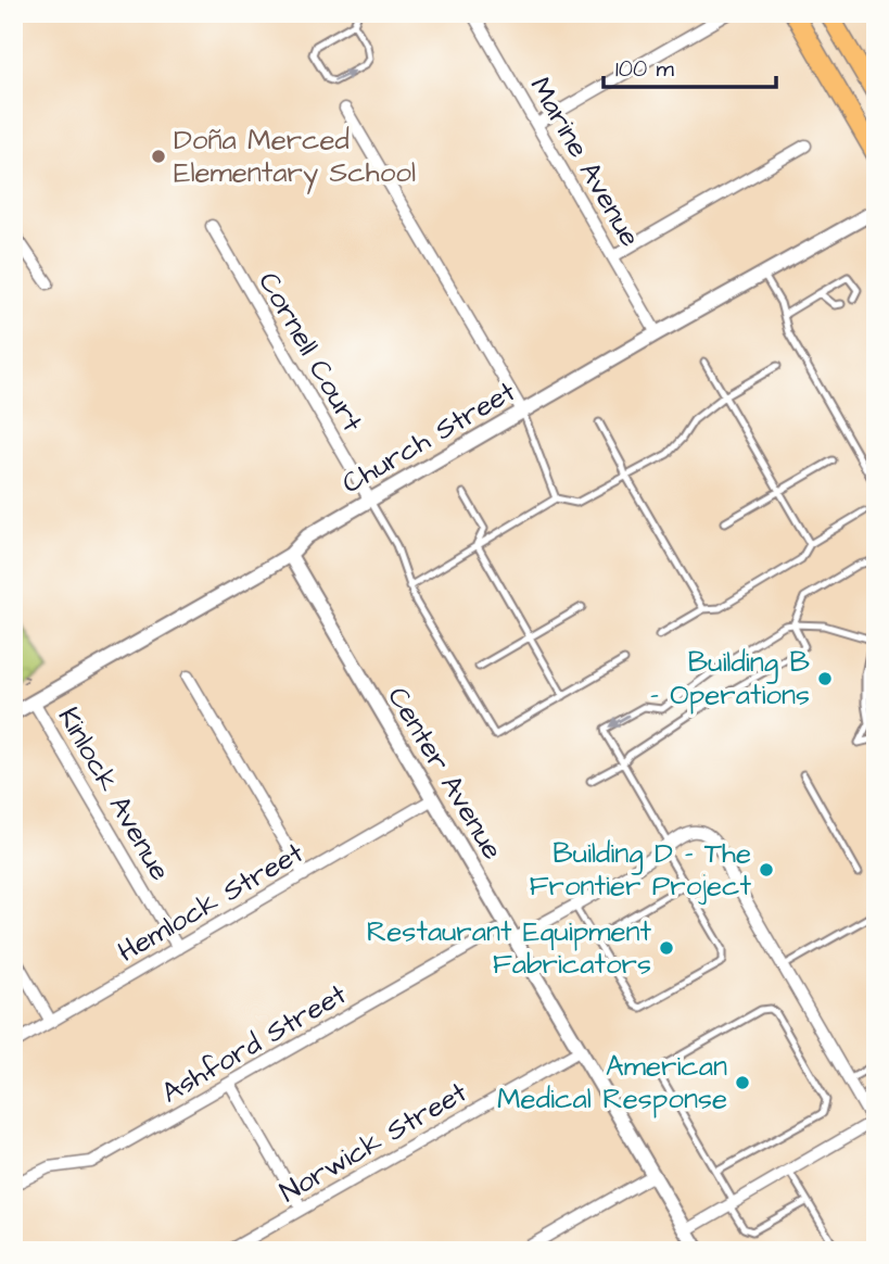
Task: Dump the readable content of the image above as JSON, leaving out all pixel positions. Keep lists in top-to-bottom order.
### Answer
{
  "streets": {
    "street": [
      "Marine Avenue",
      "Cornell Court",
      "Church Street",
      "Center Avenue",
      "Kinlock Avenue",
      "Hemlock Street",
      "Ashford Street",
      "Norwick Street"
    ]
  },
  "crossings": [
    ["Marine Avenue", "Church Street"],
    ["Cornell Court", "Church Street"],
    ["Church Street", "Center Avenue"],
    ["Church Street", "Kinlock Avenue"],
    ["Center Avenue", "Hemlock Street"],
    ["Center Avenue", "Ashford Street"],
    ["Center Avenue", "Norwick Street"],
    ["Kinlock Avenue", "Hemlock Street"]
  ],
  "places": [
    "Doña Merced Elementary School",
    "Building B - Operations",
    "Building D - The Frontier Project",
    "Restaurant Equipment Fabricators",
    "American Medical Response"
  ],
  "scale_bar": "100 m"
}
